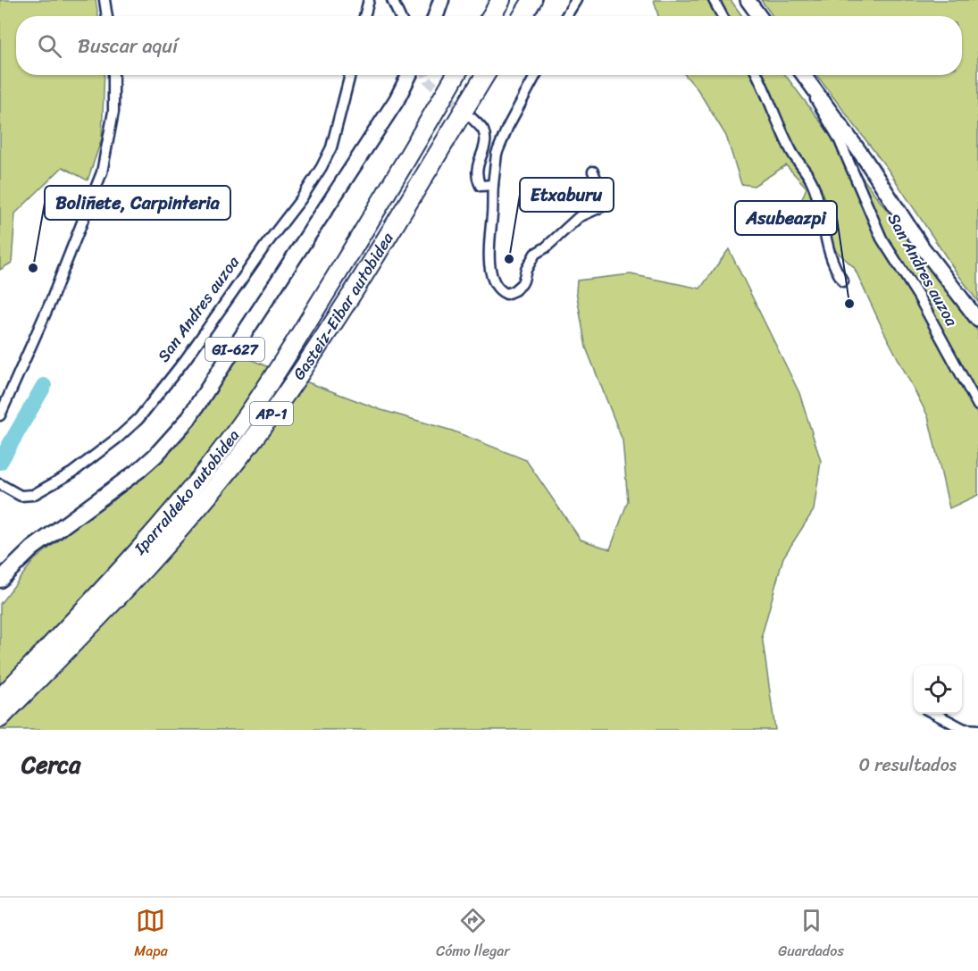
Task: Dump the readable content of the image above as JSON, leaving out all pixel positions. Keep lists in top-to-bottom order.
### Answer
{
  "streets": {
    "highway": ["Gasteiz-Eibar autobidea", "AP-1", "Iparraldeko autobidea"],
    "main road": ["GI-627"],
    "street": ["San Andres auzoa"]
  },
  "places": ["Etxaburu", "Boliñete, Carpinteria", "Asubeazpi"],
  "page": {
    "search": "Buscar aquí",
    "heading": ["Cerca", "0 resultados"],
    "nav": ["Mapa", "Cómo llegar", "Guardados"]
  }
}
